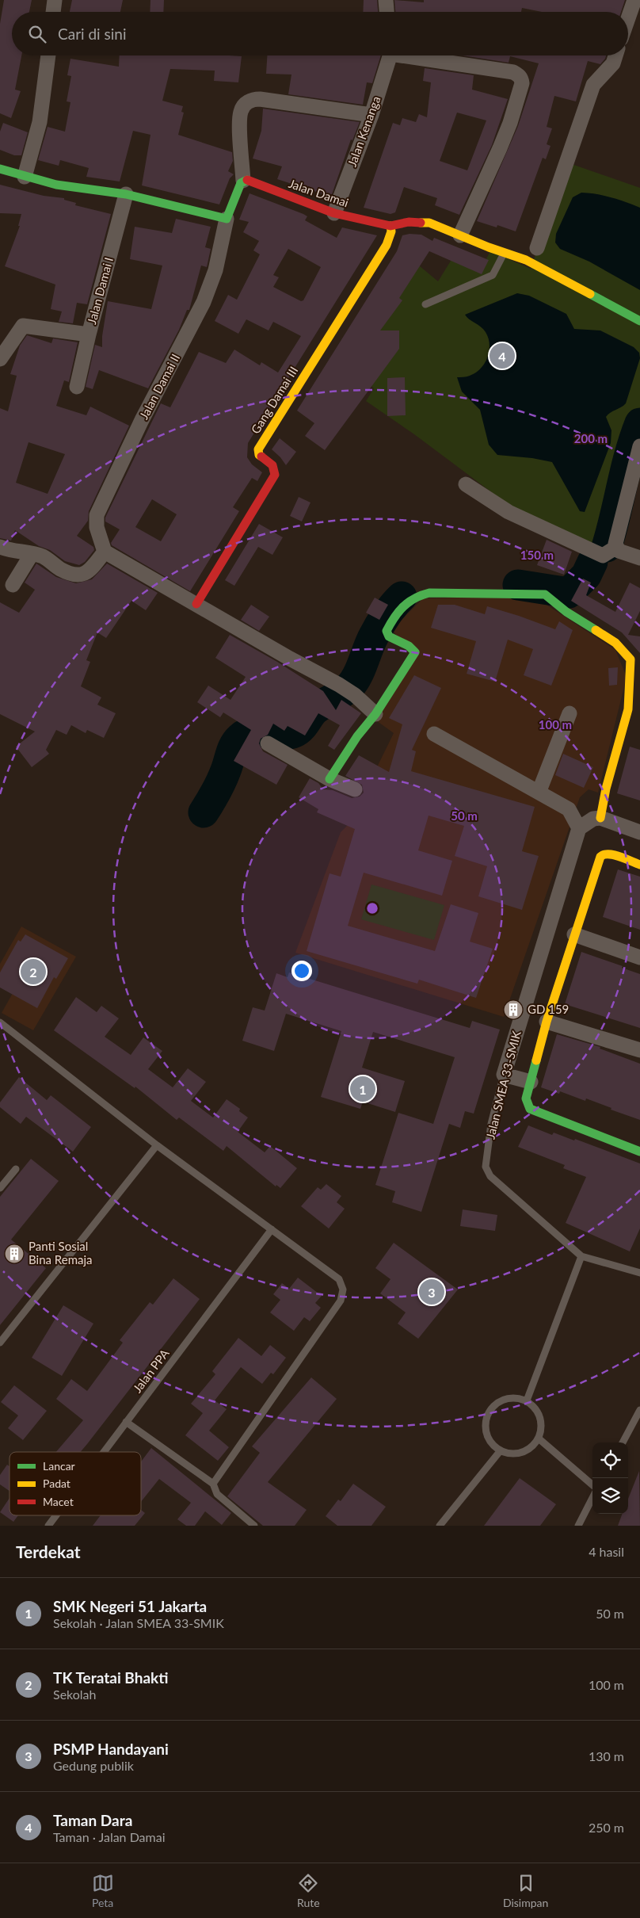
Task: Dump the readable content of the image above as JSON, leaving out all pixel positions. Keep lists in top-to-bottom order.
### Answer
{
  "streets": {
    "street": [
      "Jalan Kenanga",
      "Jalan Damai",
      "Jalan Damai I",
      "Jalan Damai II",
      "Gang Damai III",
      "Jalan SMEA 33-SMIK"
    ],
    "lane": ["Jalan PPA"]
  },
  "crossings": [
    ["Jalan Kenanga", "Jalan Damai"],
    ["Jalan Damai", "Gang Damai III"]
  ],
  "places": {
    "building": ["GD 159", "Panti Sosial Bina Remaja"]
  },
  "legend": ["Lancar", "Padat", "Macet"],
  "page": {
    "search": "Cari di sini",
    "pins": [
      "4",
      "2",
      "1",
      "3"
    ],
    "heading": ["Terdekat", "4 hasil"],
    "list": [
      {
        "mark": "1",
        "name": "SMK Negeri 51 Jakarta",
        "note": "Sekolah · Jalan SMEA 33-SMIK",
        "value": "50 m"
      },
      {
        "mark": "2",
        "name": "TK Teratai Bhakti",
        "note": "Sekolah",
        "value": "100 m"
      },
      {
        "mark": "3",
        "name": "PSMP Handayani",
        "note": "Gedung publik",
        "value": "130 m"
      },
      {
        "mark": "4",
        "name": "Taman Dara",
        "note": "Taman · Jalan Damai",
        "value": "250 m"
      }
    ],
    "nav": ["Peta", "Rute", "Disimpan"]
  },
  "rings": [
    "200 m",
    "150 m",
    "100 m",
    "50 m"
  ]
}
